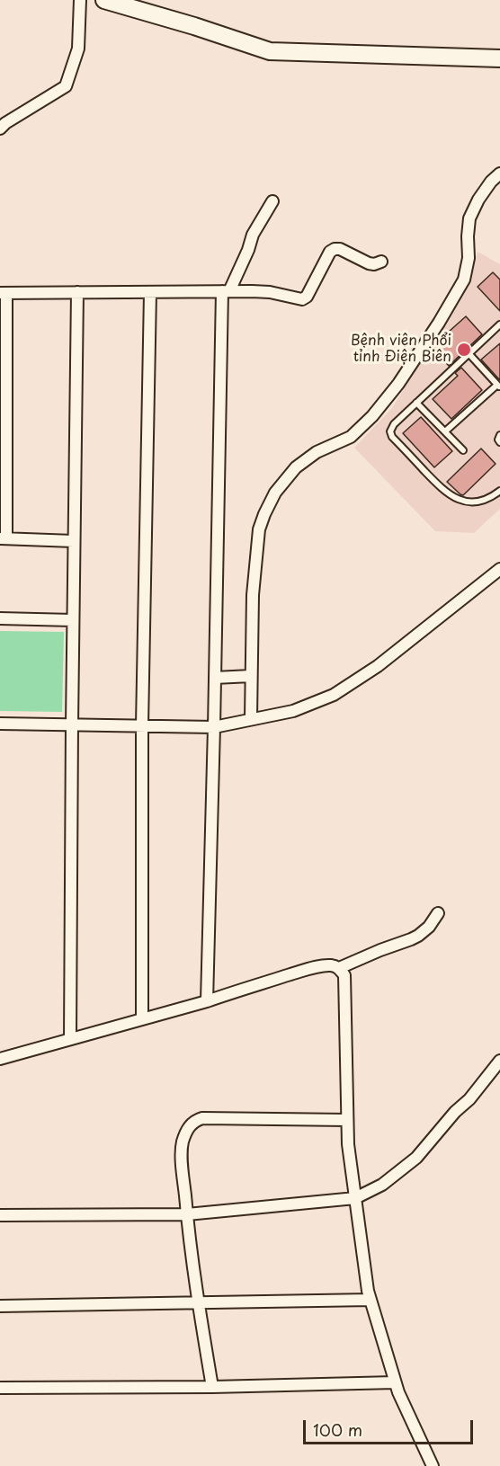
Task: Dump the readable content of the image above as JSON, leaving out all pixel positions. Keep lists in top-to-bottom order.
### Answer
{
  "places": ["Bệnh viện Phổi tỉnh Điện Biên"],
  "scale_bar": "100 m"
}
